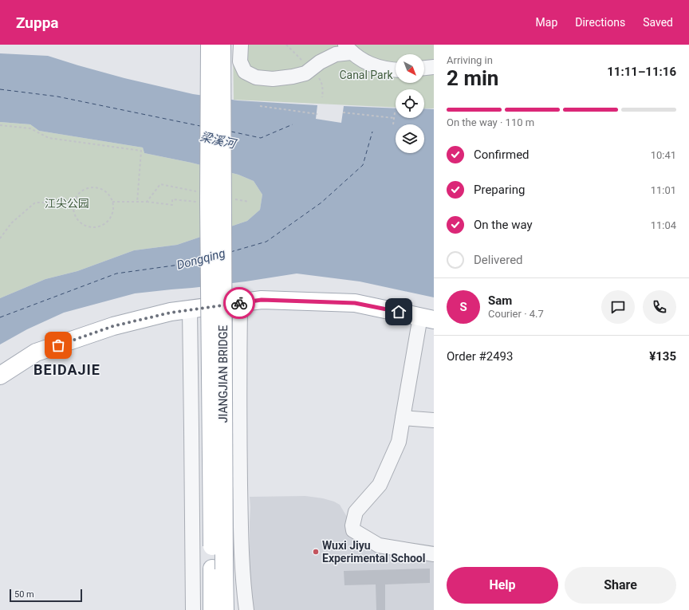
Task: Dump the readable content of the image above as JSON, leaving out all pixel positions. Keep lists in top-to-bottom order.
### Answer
{
  "streets": {
    "main road": ["JIANGJIAN BRIDGE"]
  },
  "districts": ["BEIDAJIE"],
  "water": ["梁溪河", "Dongqing"],
  "parks": ["Canal Park", "江尖公园"],
  "places": ["Wuxi Jiyu Experimental School"],
  "scale_bar": "50 m",
  "north": "bottom right",
  "page": {
    "header": "Zuppa",
    "nav": ["Map", "Directions", "Saved"],
    "heading": ["2 min", "Arriving in", "11:11–11:16"],
    "panel": [
      "Sam",
      "Courier · 4.7",
      "Order #2493",
      "¥135"
    ],
    "bar": "On the way · 110 m",
    "list": [
      ["Confirmed", "10:41"],
      ["Preparing", "11:01"],
      ["On the way", "11:04"],
      "Delivered"
    ],
    "round": "S",
    "buttons": ["Help", "Share"],
    "scale": "50 m"
  }
}
